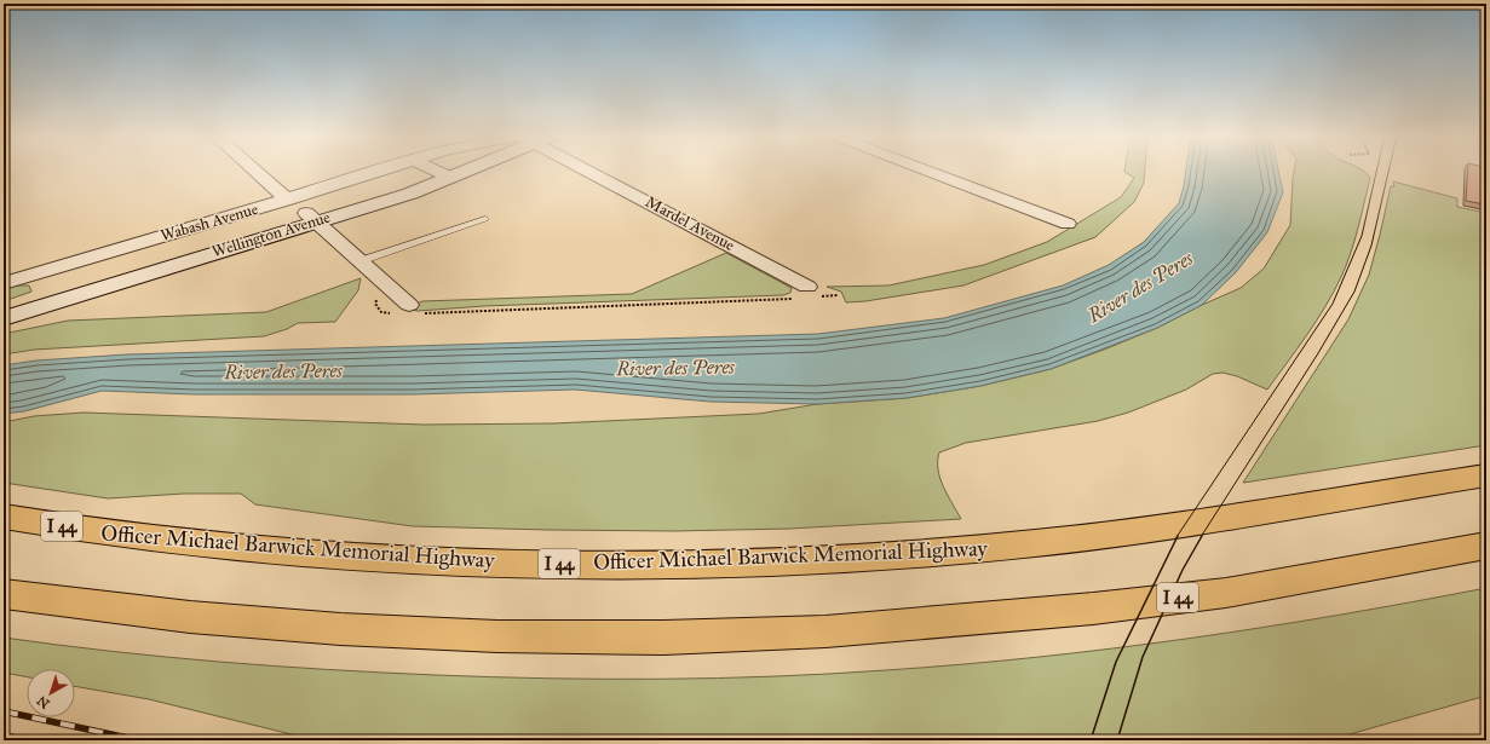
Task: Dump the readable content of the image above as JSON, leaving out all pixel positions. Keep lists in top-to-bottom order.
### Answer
{
  "streets": {
    "highway": ["I 44", "Officer Michael Barwick Memorial Highway"],
    "main road": ["Wellington Avenue"],
    "street": ["Wabash Avenue", "Mardel Avenue"]
  },
  "water": ["River des Peres"],
  "north": "bottom left"
}
